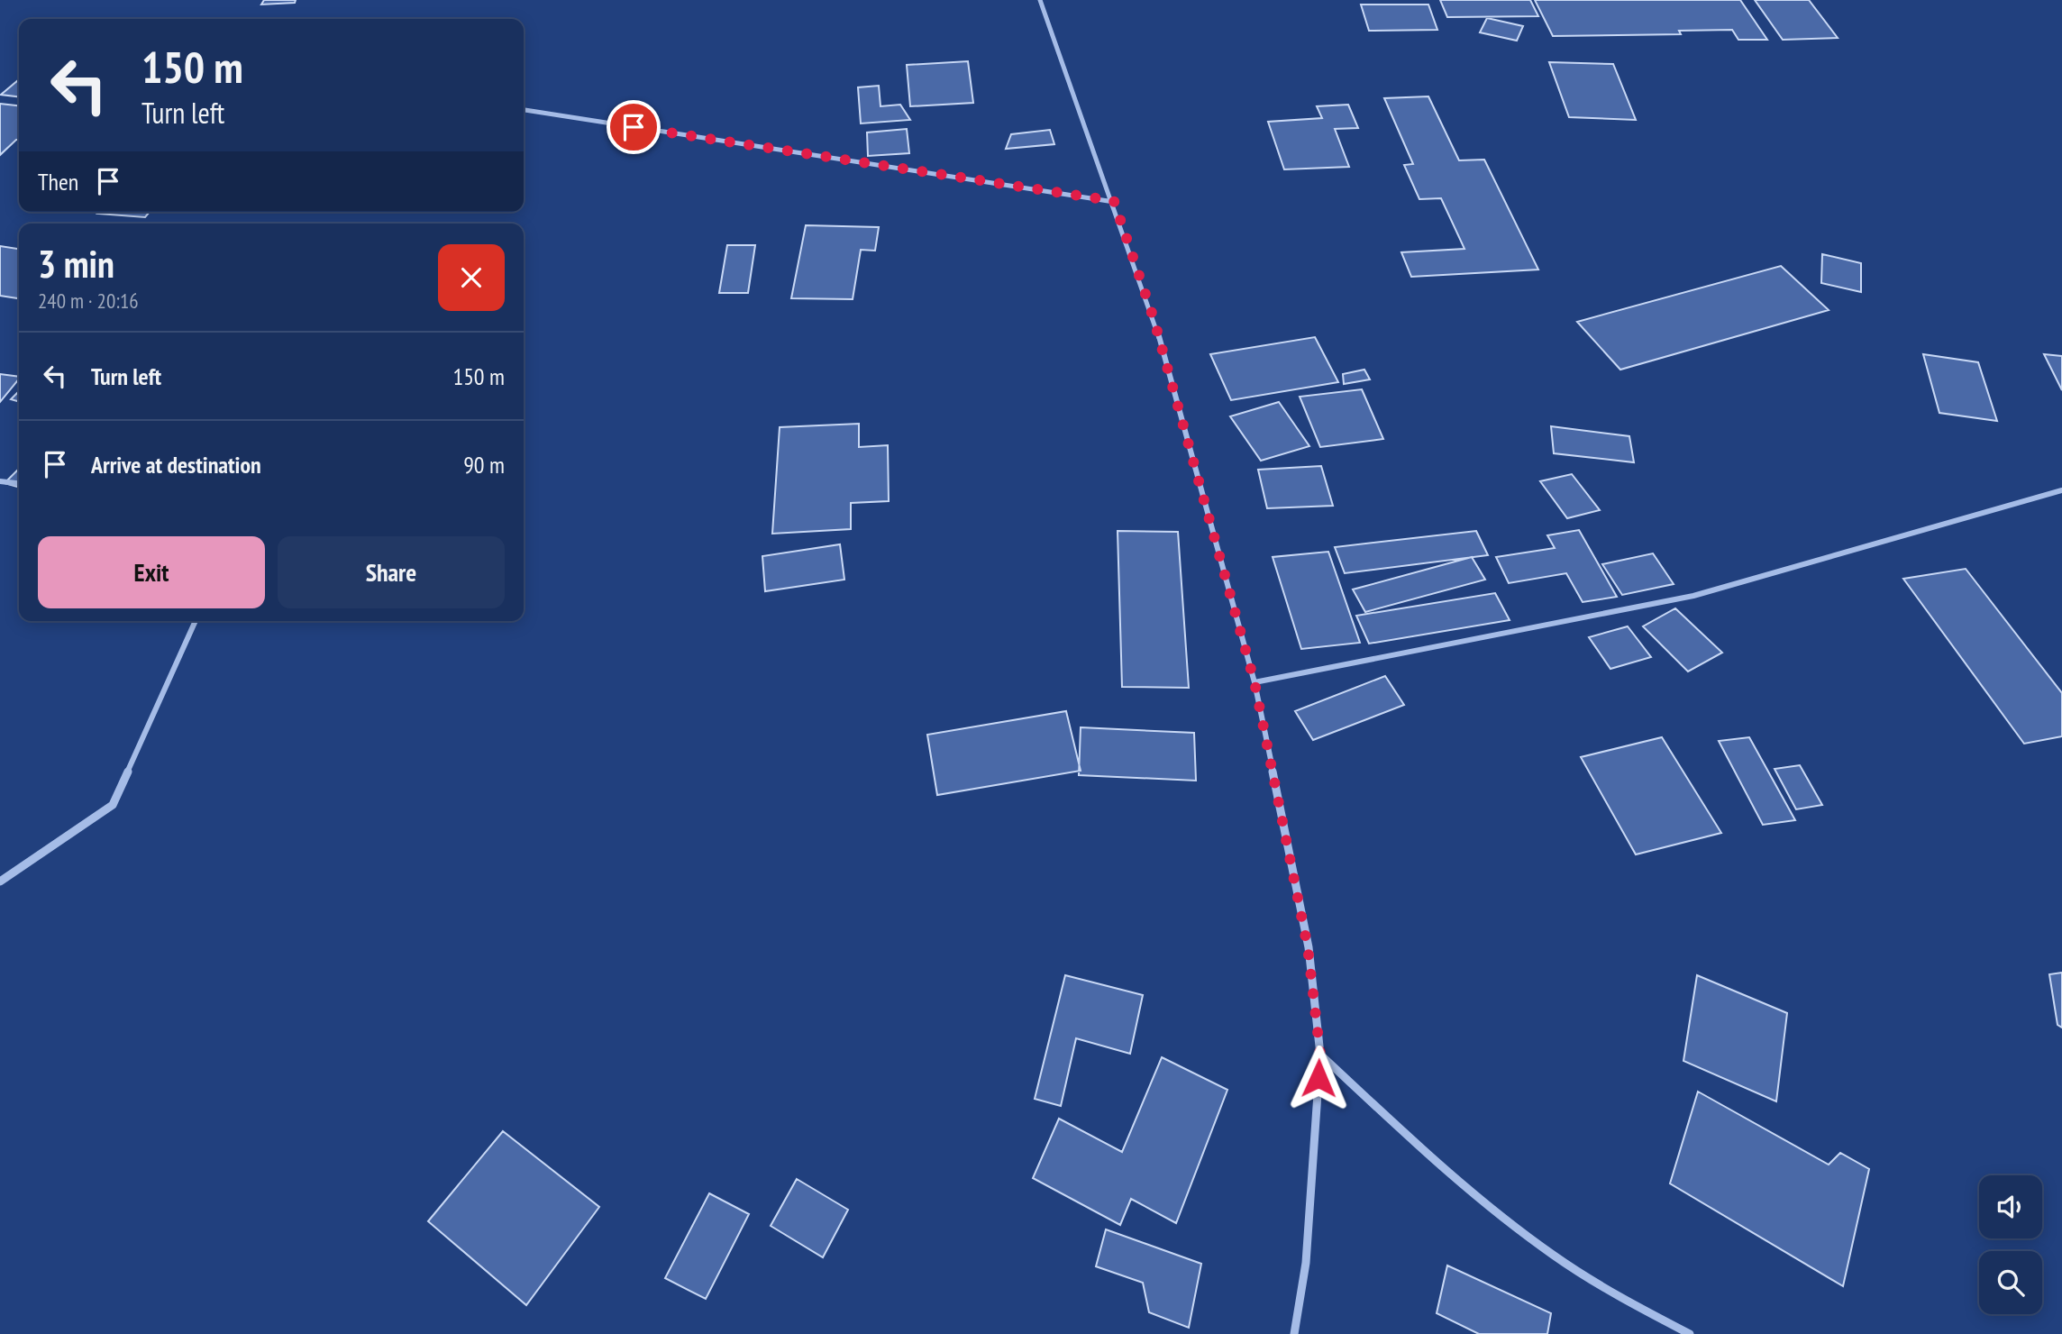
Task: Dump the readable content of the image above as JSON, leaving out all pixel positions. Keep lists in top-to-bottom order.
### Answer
{
  "page": {
    "turn": ["150 m", "Turn left"],
    "then": "Then",
    "heading": ["3 min", "240 m · 20:16"],
    "list": [
      {
        "name": "Turn left",
        "value": "150 m"
      },
      {
        "name": "Arrive at destination",
        "value": "90 m"
      }
    ],
    "buttons": ["Exit", "Share"]
  }
}
